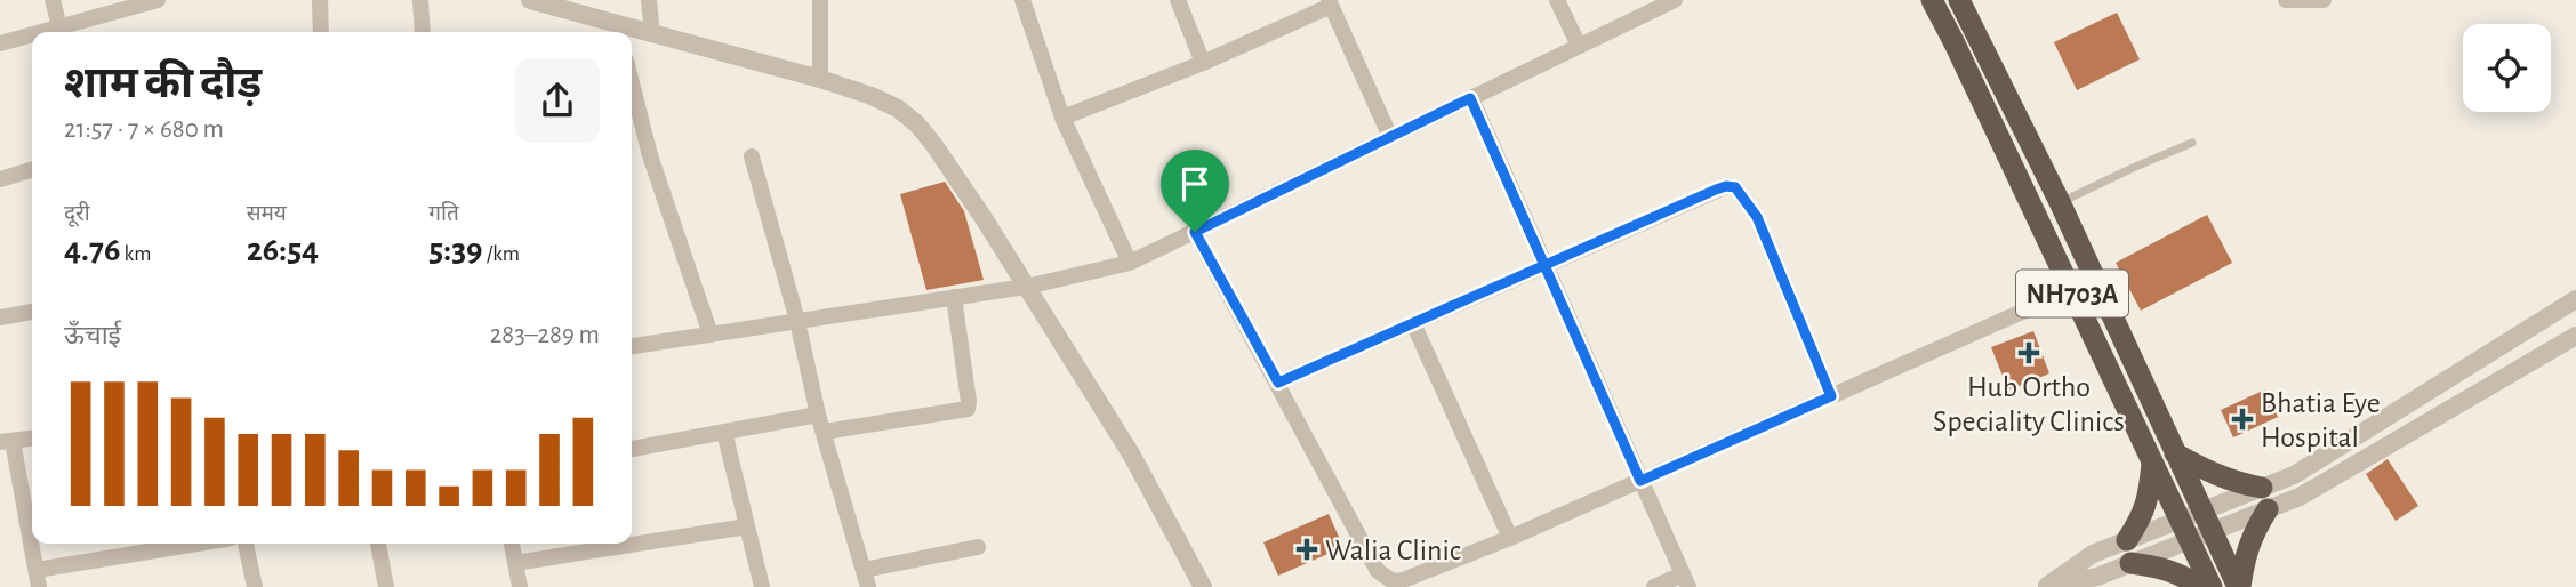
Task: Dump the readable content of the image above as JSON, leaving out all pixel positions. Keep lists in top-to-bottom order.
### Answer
{
  "streets": {
    "highway": ["NH703A"]
  },
  "places": {
    "health": ["Hub Ortho Speciality Clinics", "Bhatia Eye Hospital", "Walia Clinic"]
  },
  "page": {
    "heading": ["शाम की दौड़", "21:57 · 7 × 680 m"],
    "stats": [
      ["दूरी", "4.76 km"],
      ["समय", "26:54"],
      ["गति", "5:39 /km"]
    ],
    "chart": ["ऊँचाई", "283–289 m"]
  }
}
